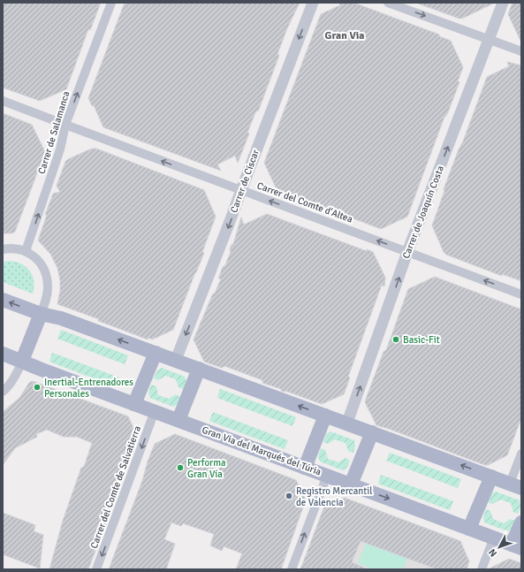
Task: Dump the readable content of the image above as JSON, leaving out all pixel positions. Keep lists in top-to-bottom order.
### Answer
{
  "streets": {
    "main road": ["Gran Via del Marqués del Túria"],
    "street": [
      "Carrer de Salamanca",
      "Carrer de Císcar",
      "Carrer del Comte d'Altea",
      "Carrer de Joaquín Costa",
      "Carrer del Comte de Salvatierra"
    ]
  },
  "crossings": [
    ["Carrer de Salamanca", "Carrer del Comte d'Altea"],
    ["Carrer de Císcar", "Carrer del Comte d'Altea"],
    ["Carrer del Comte d'Altea", "Carrer de Joaquín Costa"],
    ["Gran Via del Marqués del Túria", "Carrer del Comte de Salvatierra"]
  ],
  "one_way": [
    "Carrer de Salamanca",
    "Carrer de Císcar",
    "Carrer del Comte d'Altea",
    "Carrer de Joaquín Costa",
    "Carrer del Comte de Salvatierra"
  ],
  "districts": ["Gran Via"],
  "places": [
    "Basic-Fit",
    "Inertial-Entrenadores Personales",
    "Performa Gran Vía",
    "Registro Mercantil de Valencia"
  ],
  "north": "bottom left"
}
